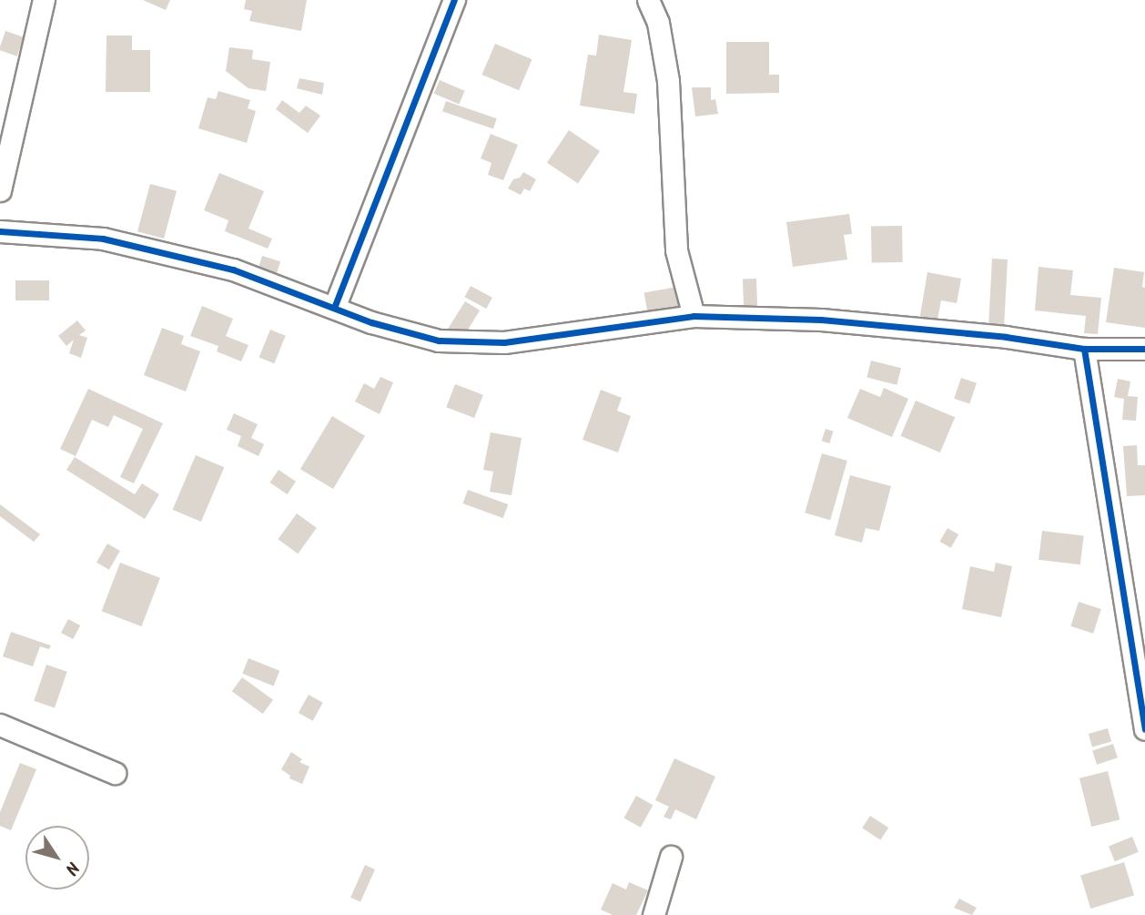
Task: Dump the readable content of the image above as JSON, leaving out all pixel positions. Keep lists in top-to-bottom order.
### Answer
{
  "north": "bottom right"
}
